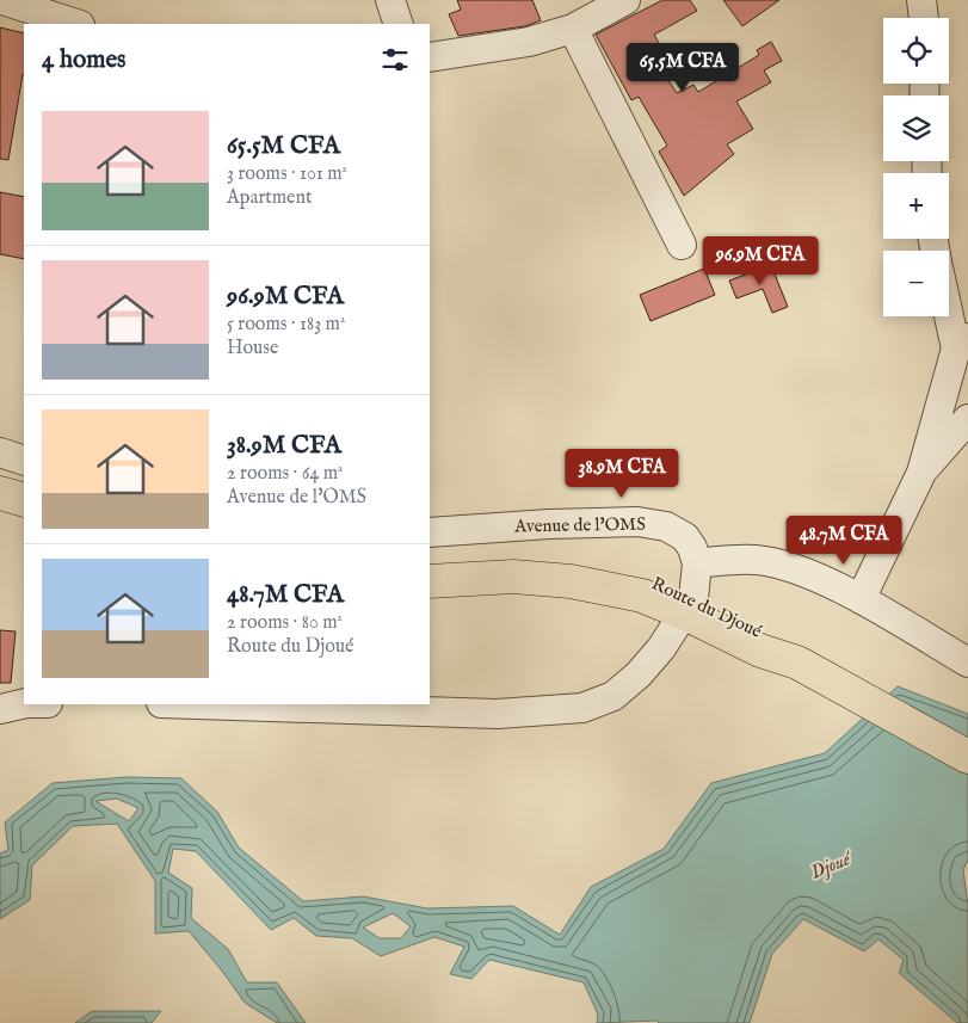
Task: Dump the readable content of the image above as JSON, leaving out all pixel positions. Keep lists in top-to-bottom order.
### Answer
{
  "streets": {
    "main road": ["Route du Djoué"],
    "street": ["Avenue de l'OMS"]
  },
  "water": ["Djoué"],
  "page": {
    "map_buttons": ["+", "−"],
    "heading": "4 homes",
    "price": [
      "65.5M CFA",
      "96.9M CFA",
      "38.9M CFA",
      "48.7M CFA"
    ],
    "list": [
      {
        "name": "65.5M CFA",
        "note": "3 rooms · 101 m² · Apartment"
      },
      {
        "name": "96.9M CFA",
        "note": "5 rooms · 183 m² · House"
      },
      {
        "name": "38.9M CFA",
        "note": "2 rooms · 64 m² · Avenue de l'OMS"
      },
      {
        "name": "48.7M CFA",
        "note": "2 rooms · 80 m² · Route du Djoué"
      }
    ]
  }
}
